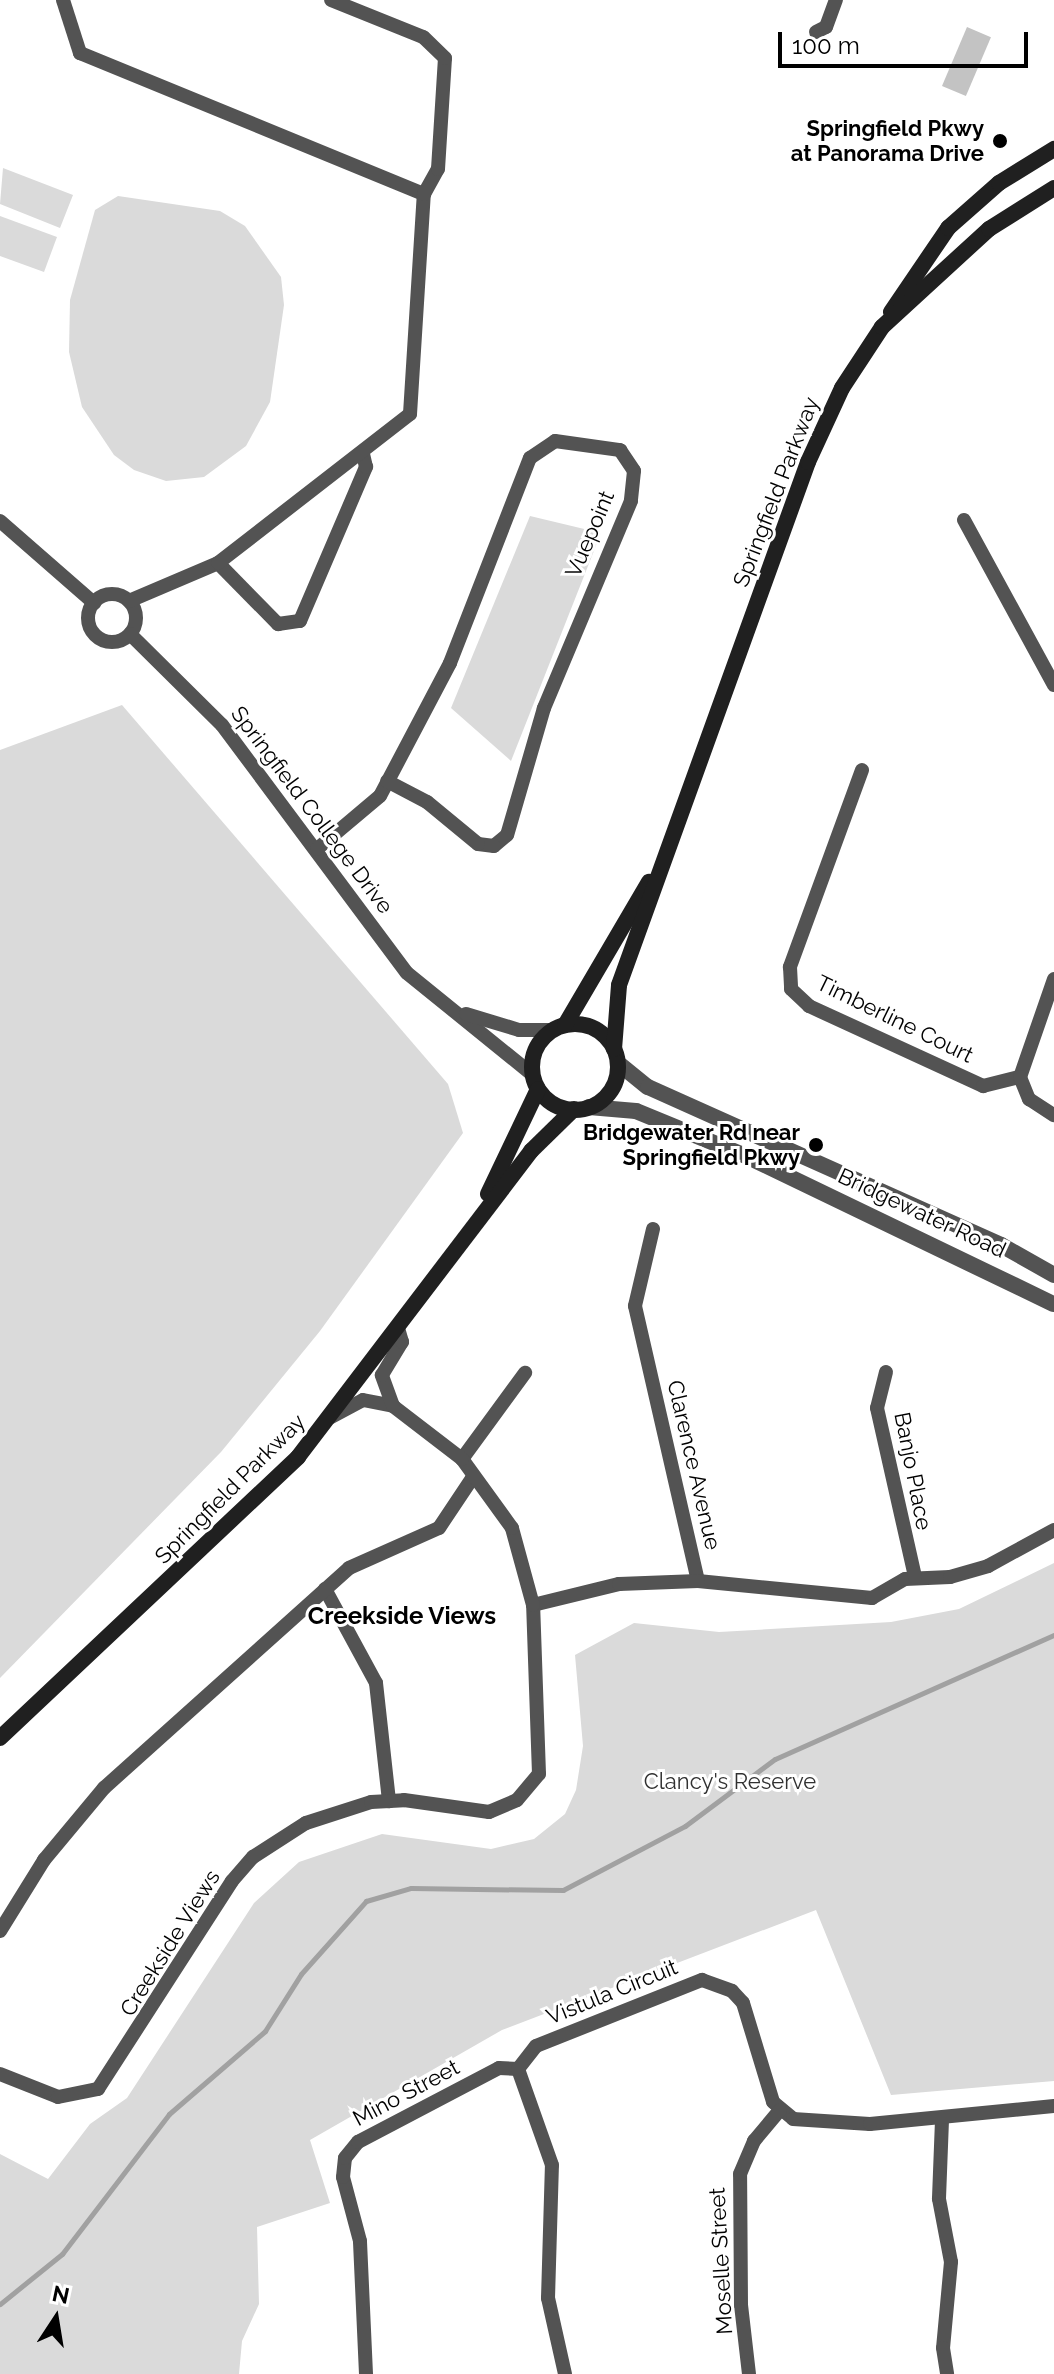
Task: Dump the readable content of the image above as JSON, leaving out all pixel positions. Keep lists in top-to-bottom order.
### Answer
{
  "streets": {
    "main road": ["Springfield Parkway"],
    "street": [
      "Vuepoint",
      "Springfield College Drive",
      "Timberline Court",
      "Bridgewater Road",
      "Clarence Avenue",
      "Banjo Place",
      "Creekside Views",
      "Vistula Circuit",
      "Mino Street",
      "Moselle Street"
    ]
  },
  "crossings": [
    ["Springfield Parkway", "Springfield College Drive"],
    ["Springfield Parkway", "Bridgewater Road"],
    ["Vuepoint", "Springfield College Drive"],
    ["Springfield College Drive", "Bridgewater Road"],
    ["Clarence Avenue", "Banjo Place"],
    ["Vistula Circuit", "Mino Street"],
    ["Vistula Circuit", "Moselle Street"]
  ],
  "districts": ["Creekside Views"],
  "parks": ["Clancy's Reserve"],
  "places": ["Springfield Pkwy at Panorama Drive", "Bridgewater Rd near Springfield Pkwy"],
  "scale_bar": "100 m",
  "north": "top"
}
